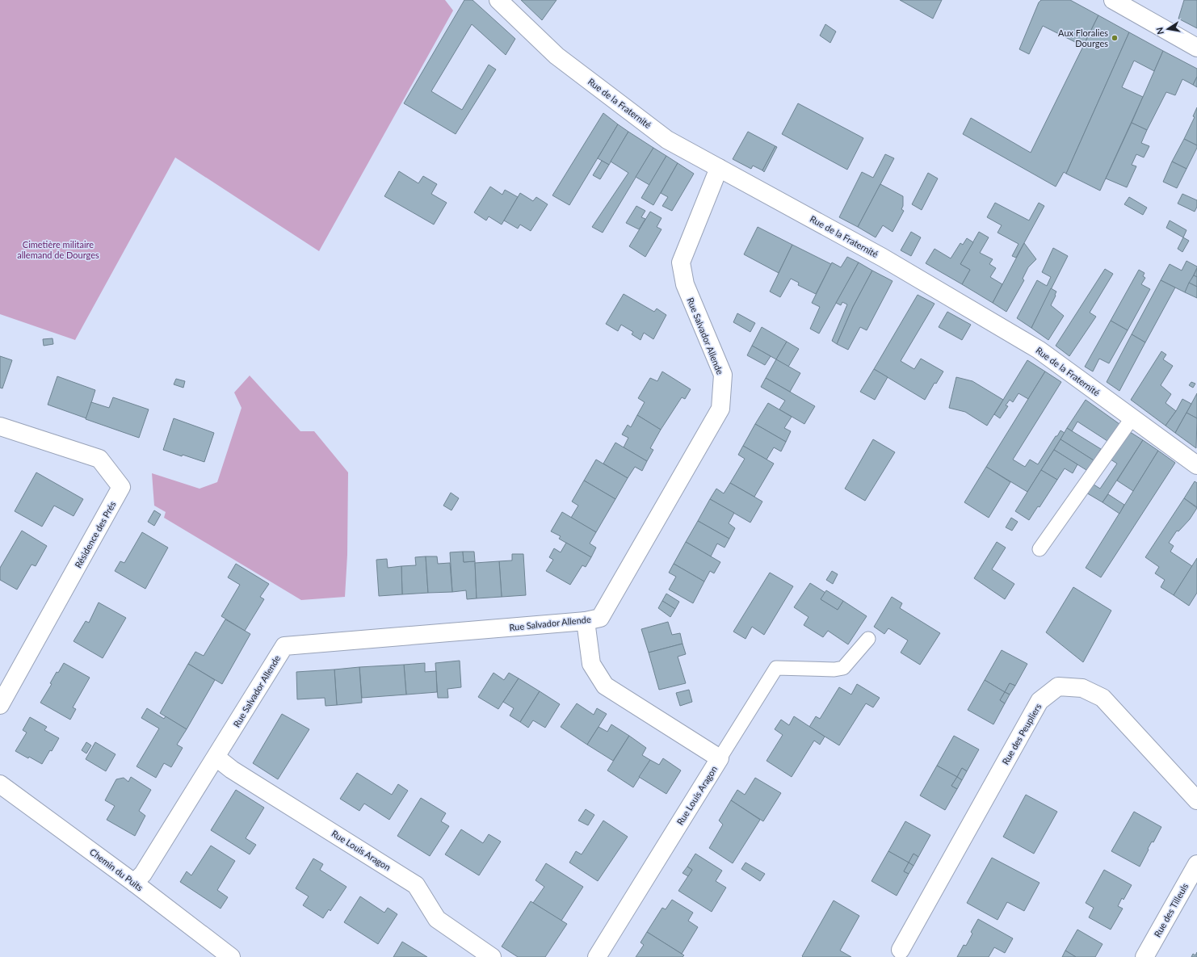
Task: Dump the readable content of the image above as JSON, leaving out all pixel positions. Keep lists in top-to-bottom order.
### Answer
{
  "streets": {
    "street": [
      "Rue de la Fraternité",
      "Rue Salvador Allende",
      "Résidence des Prés",
      "Rue des Peupliers",
      "Rue Louis Aragon",
      "Chemin du Puits",
      "Rue des Tilleuls"
    ]
  },
  "crossings": [
    ["Rue de la Fraternité", "Rue Salvador Allende"],
    ["Rue Salvador Allende", "Rue Louis Aragon"],
    ["Rue Salvador Allende", "Chemin du Puits"]
  ],
  "parks": ["Cimetière militaire allemand de Dourges"],
  "places": ["Aux Floralies Dourges"],
  "north": "left"
}
